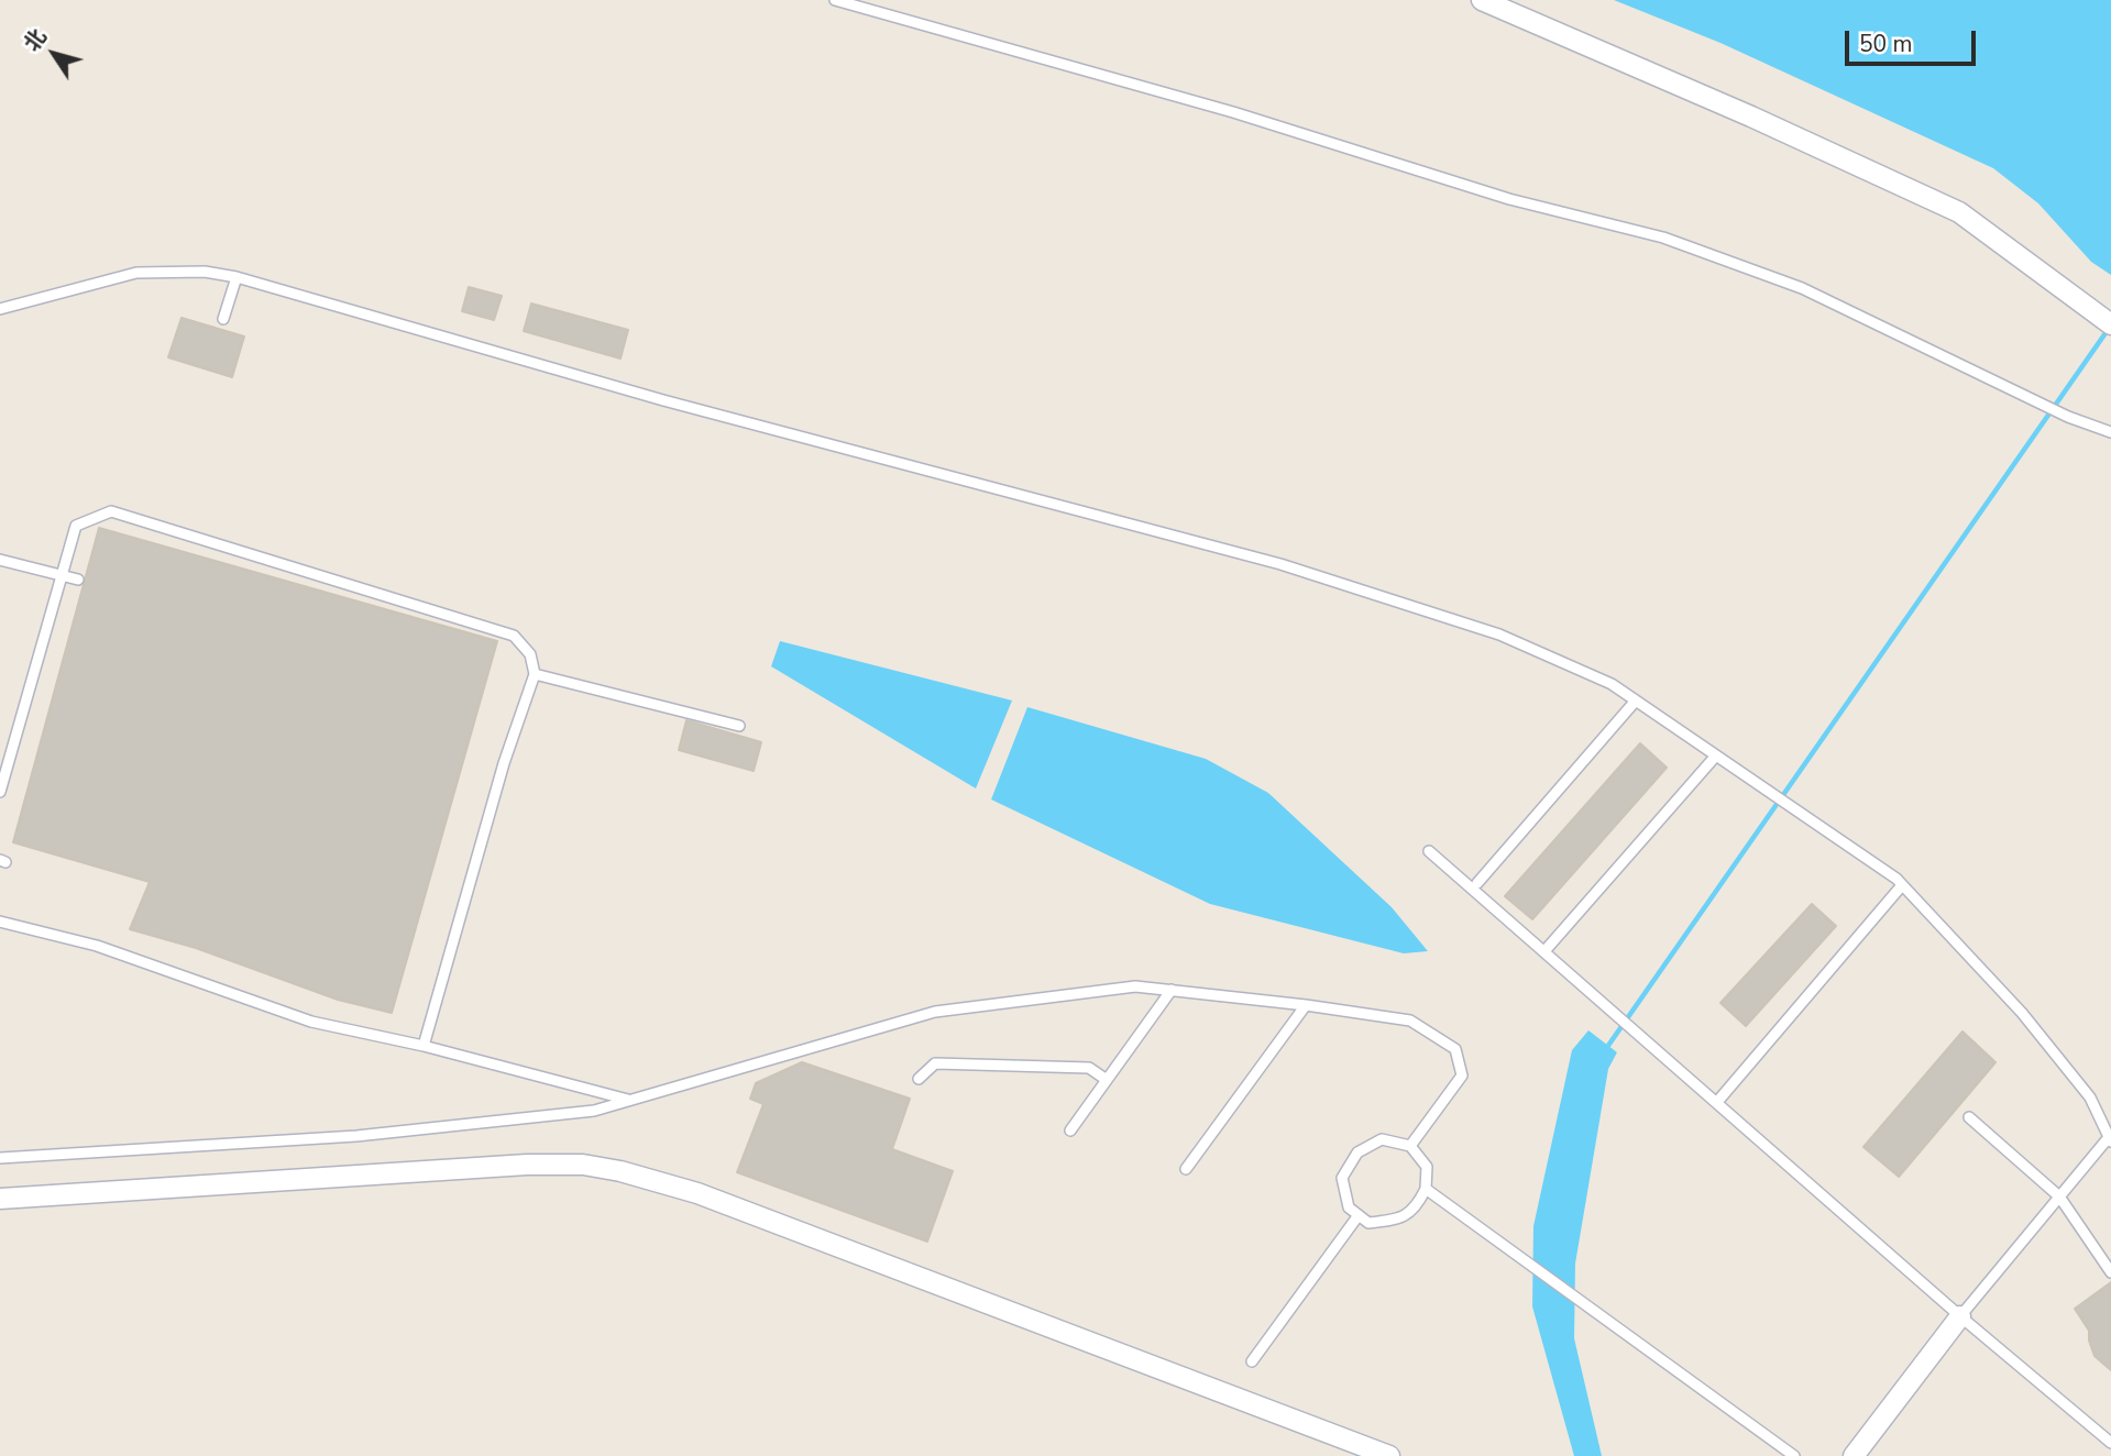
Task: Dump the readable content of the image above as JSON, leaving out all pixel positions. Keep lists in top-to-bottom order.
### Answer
{
  "scale_bar": "50 m",
  "north": "top left"
}
